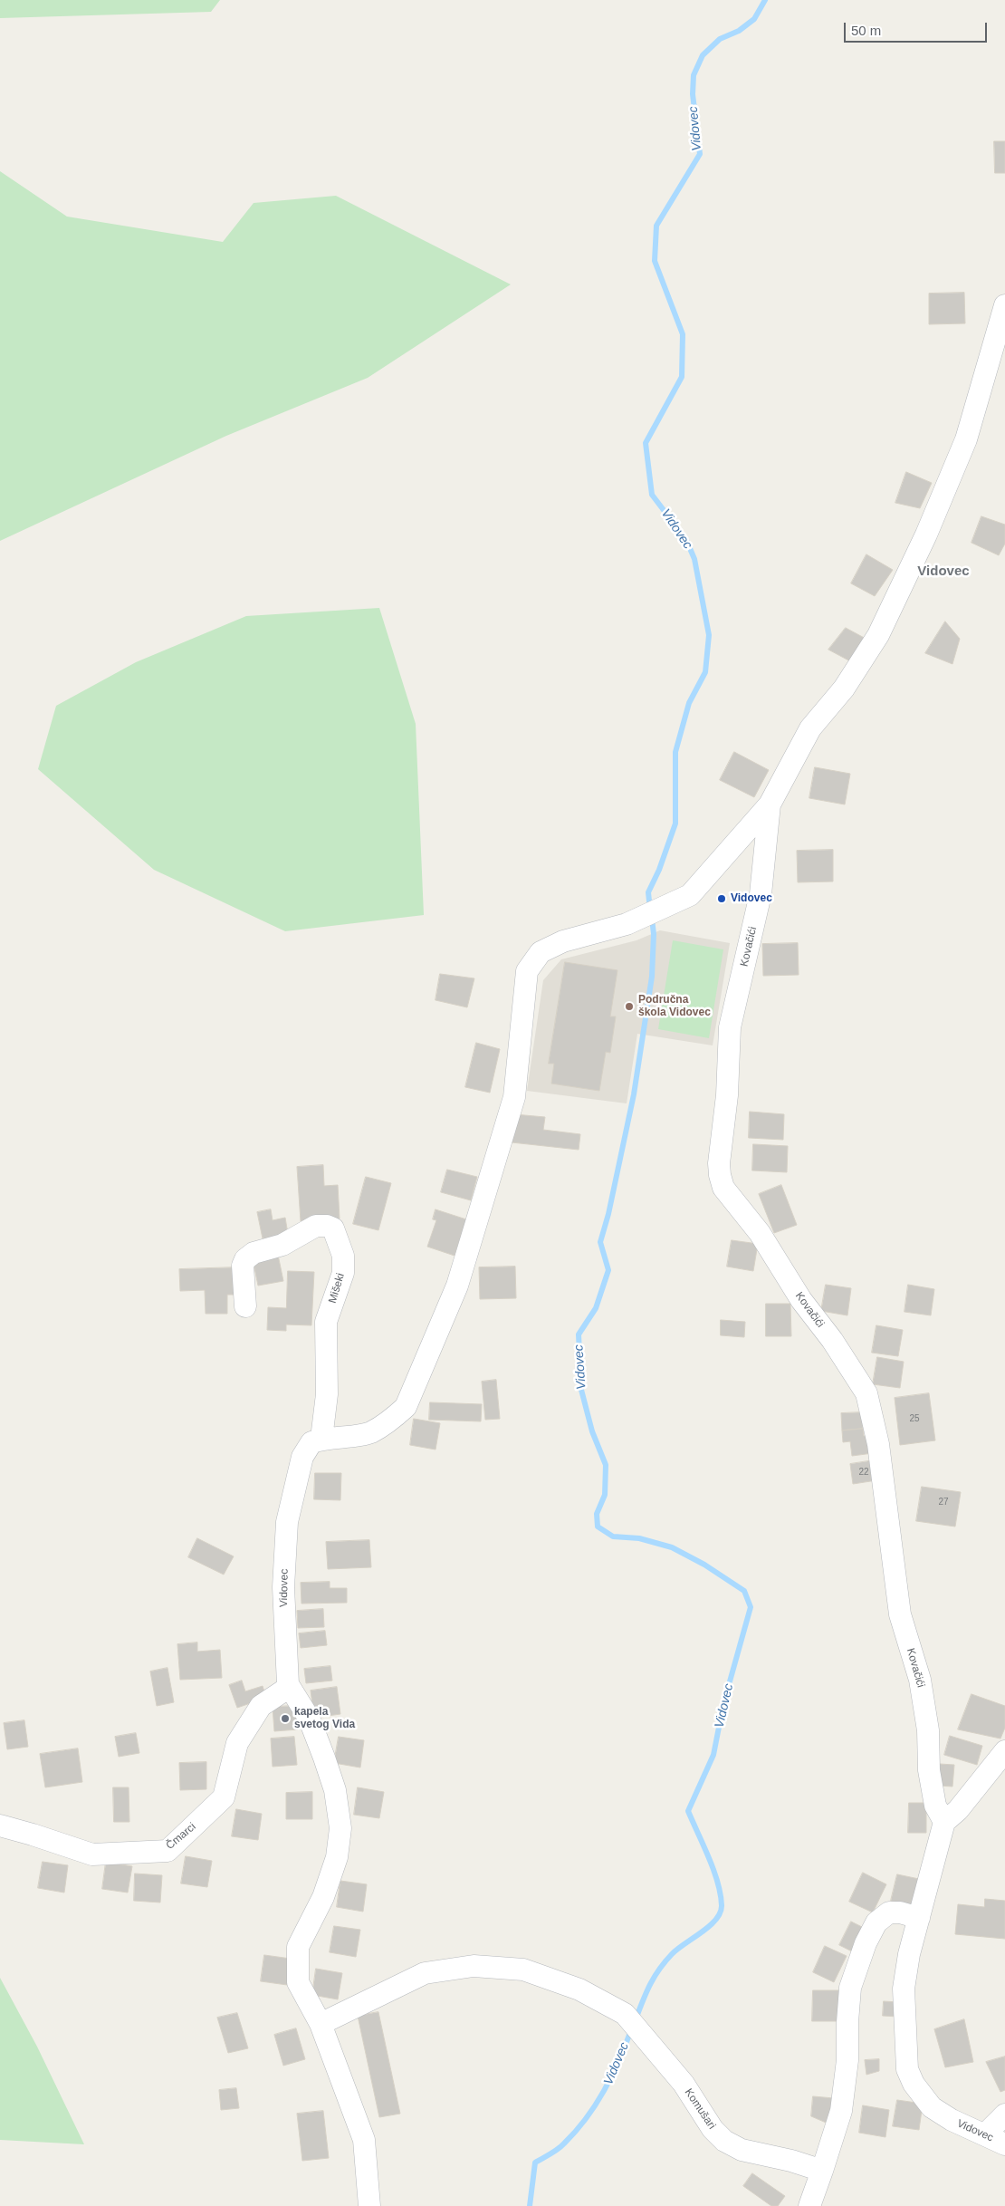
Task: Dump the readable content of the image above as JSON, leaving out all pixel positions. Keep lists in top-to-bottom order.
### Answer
{
  "streets": {
    "street": [
      "Kovačići",
      "Mišeki",
      "Vidovec",
      "Čmarci",
      "Komušari"
    ]
  },
  "crossings": [
    ["Kovačići", "Vidovec"],
    ["Mišeki", "Vidovec"],
    ["Vidovec", "Čmarci"]
  ],
  "districts": ["Vidovec"],
  "water": ["Vidovec"],
  "places": ["Vidovec", "Područna škola Vidovec", "kapela svetog Vida"],
  "house_numbers": ["25", "22", "27"],
  "scale_bar": "50 m"
}
